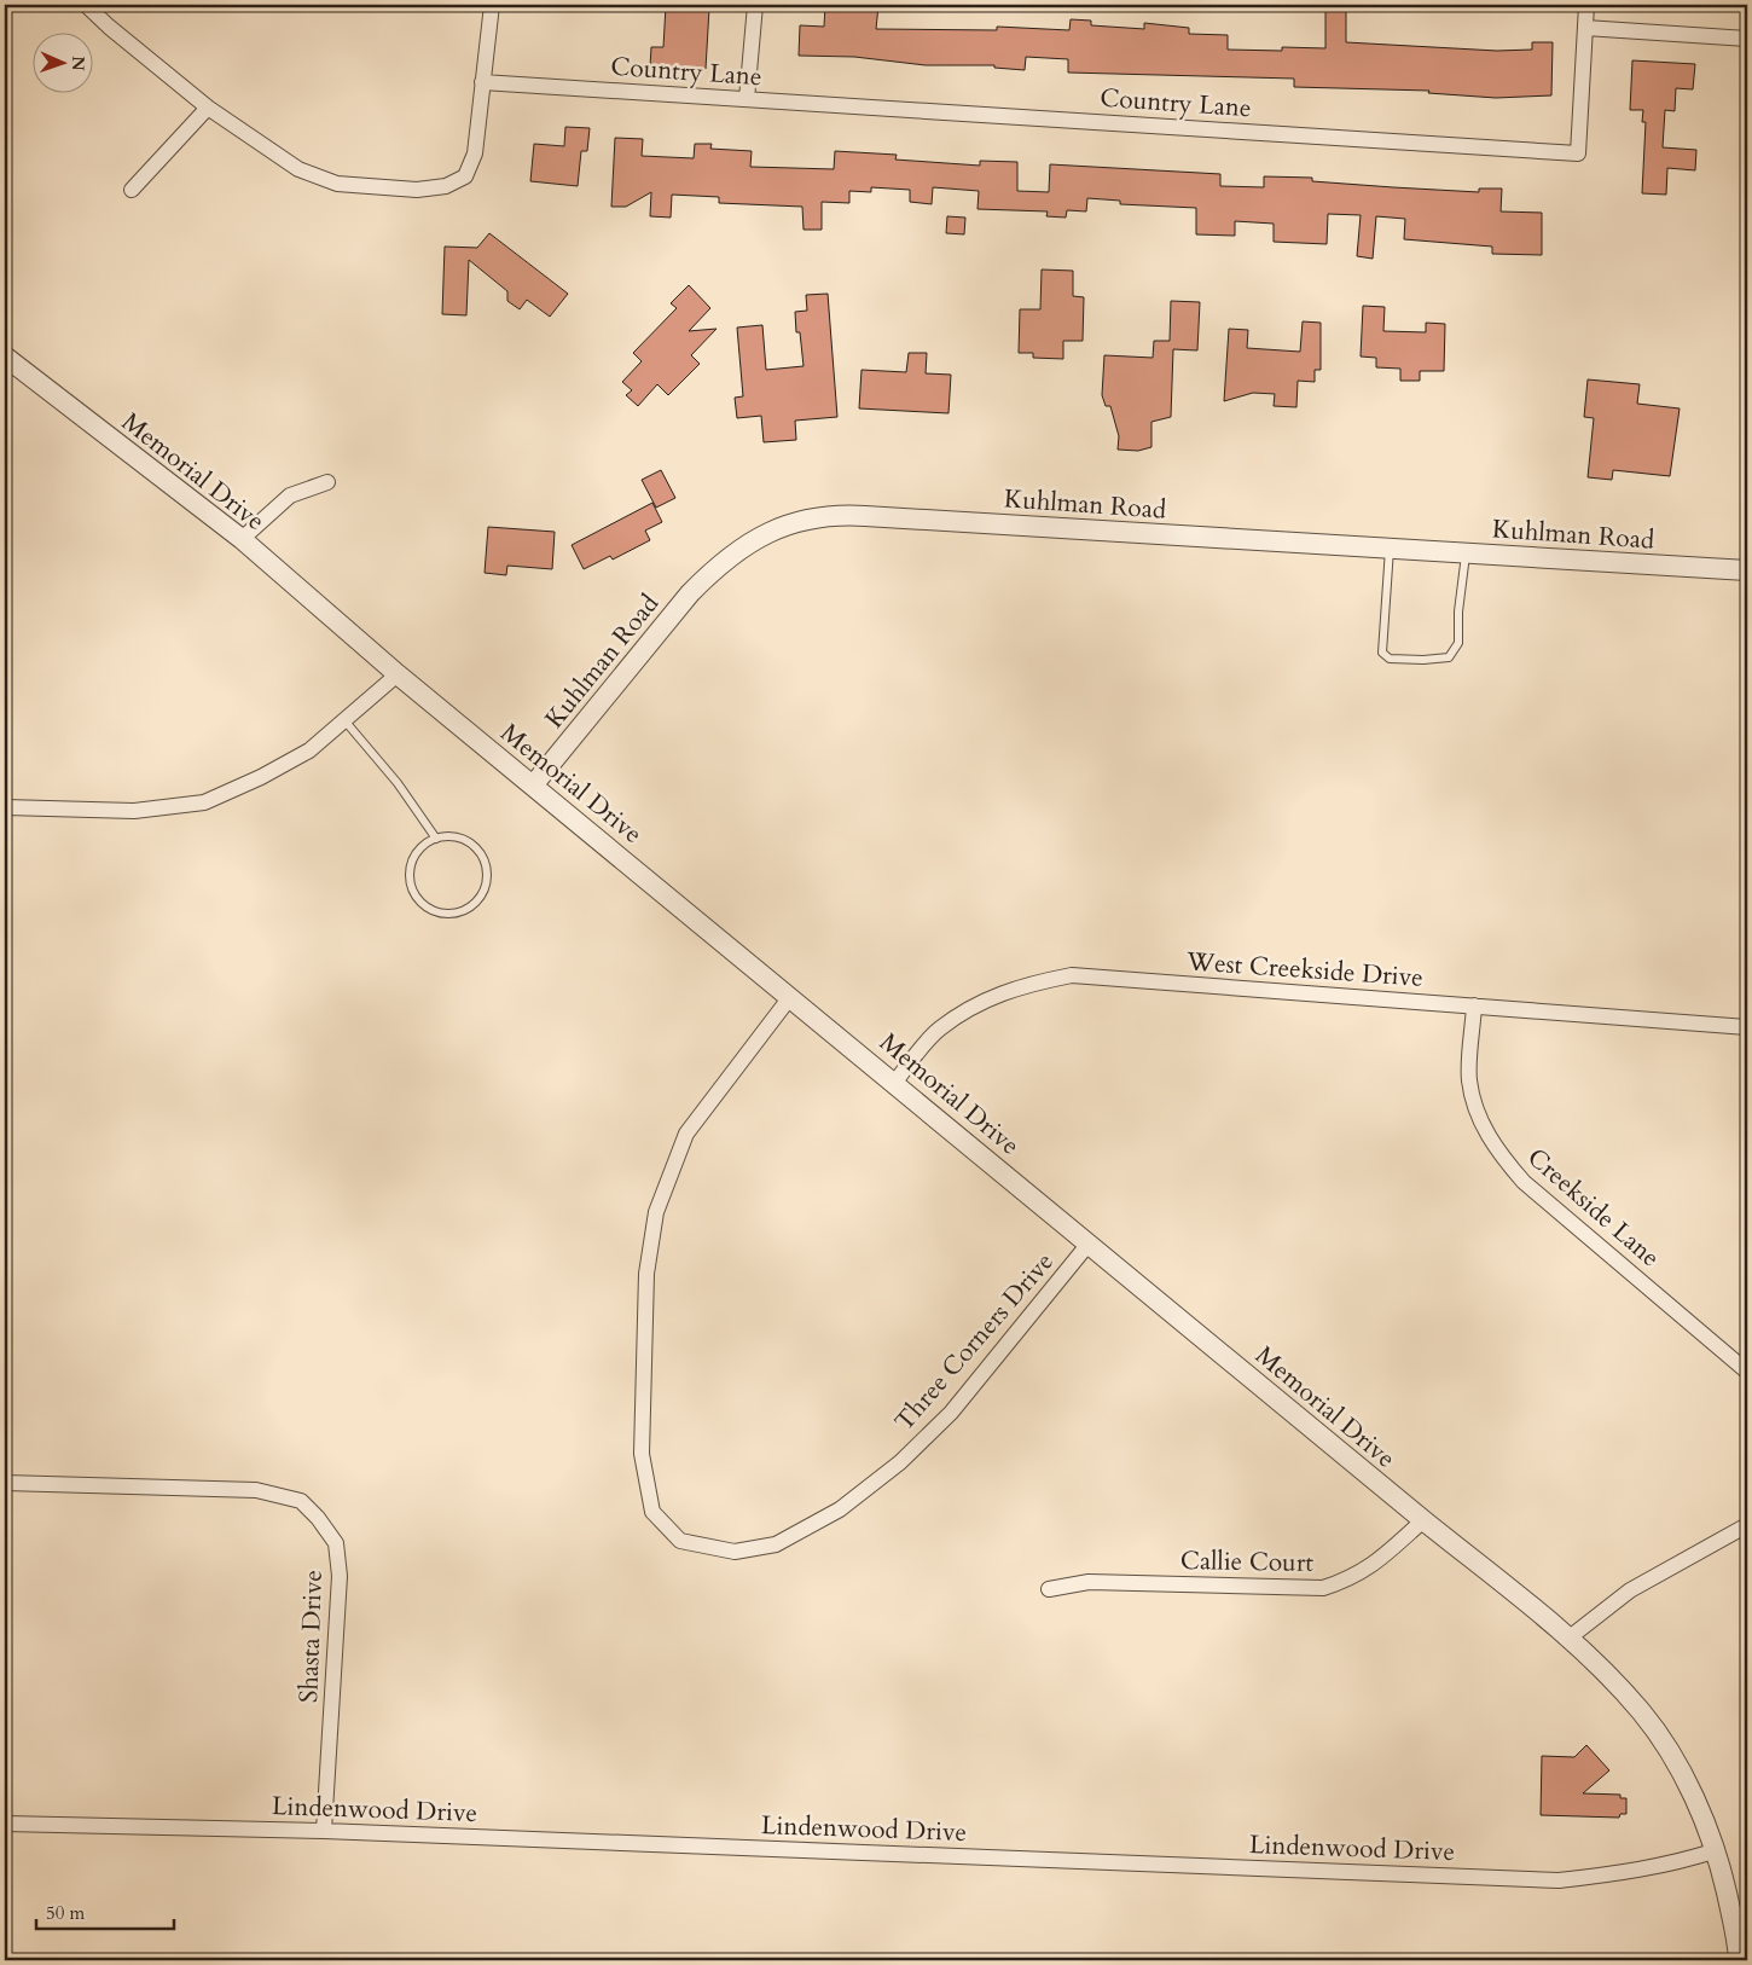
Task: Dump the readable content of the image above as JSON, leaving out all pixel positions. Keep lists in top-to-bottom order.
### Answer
{
  "streets": {
    "street": [
      "Country Lane",
      "Memorial Drive",
      "Kuhlman Road",
      "West Creekside Drive",
      "Creekside Lane",
      "Three Corners Drive",
      "Callie Court",
      "Shasta Drive",
      "Lindenwood Drive"
    ]
  },
  "crossings": [
    ["Memorial Drive", "Kuhlman Road"],
    ["Memorial Drive", "West Creekside Drive"],
    ["Memorial Drive", "Three Corners Drive"],
    ["Memorial Drive", "Callie Court"],
    ["Memorial Drive", "Lindenwood Drive"],
    ["West Creekside Drive", "Creekside Lane"],
    ["Shasta Drive", "Lindenwood Drive"]
  ],
  "scale_bar": "50 m",
  "north": "right"
}
